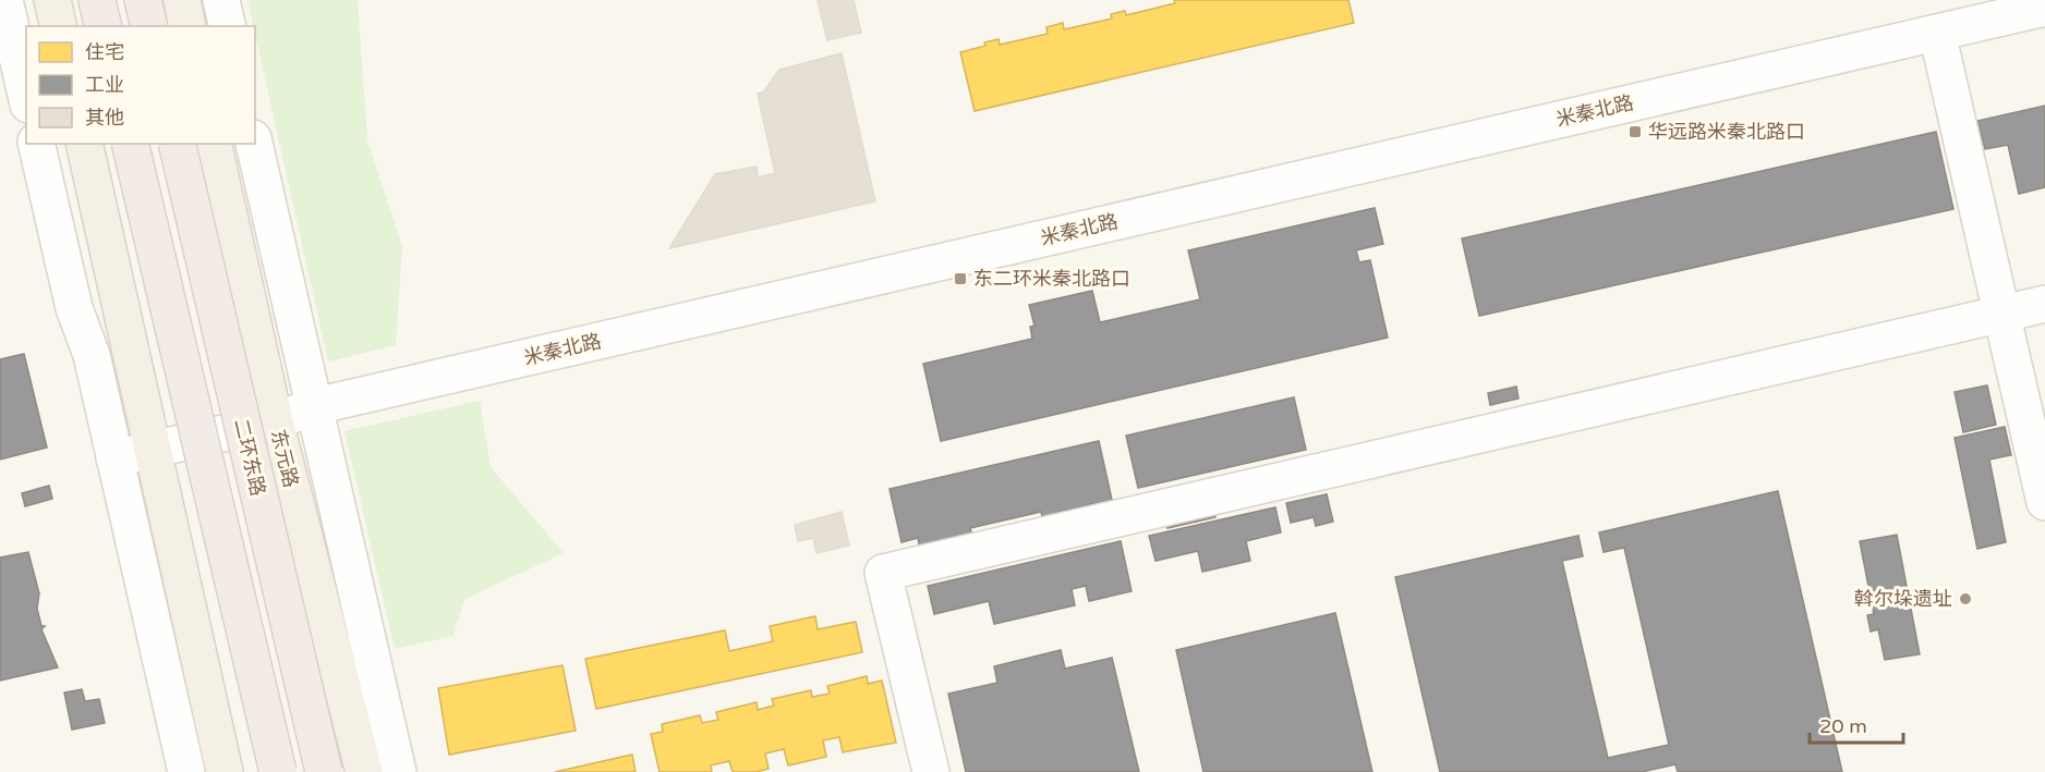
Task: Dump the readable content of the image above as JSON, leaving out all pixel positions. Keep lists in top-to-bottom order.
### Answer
{
  "streets": {
    "highway": ["二环东路"],
    "main road": ["东元路"],
    "street": ["米秦北路"]
  },
  "crossings": [
    ["米秦北路", "东元路"]
  ],
  "places": {
    "transit": ["华远路米秦北路口", "东二环米秦北路口"],
    "other": ["斡尔垛遗址"]
  },
  "legend": ["住宅", "工业", "其他"],
  "scale_bar": "20 m"
}
